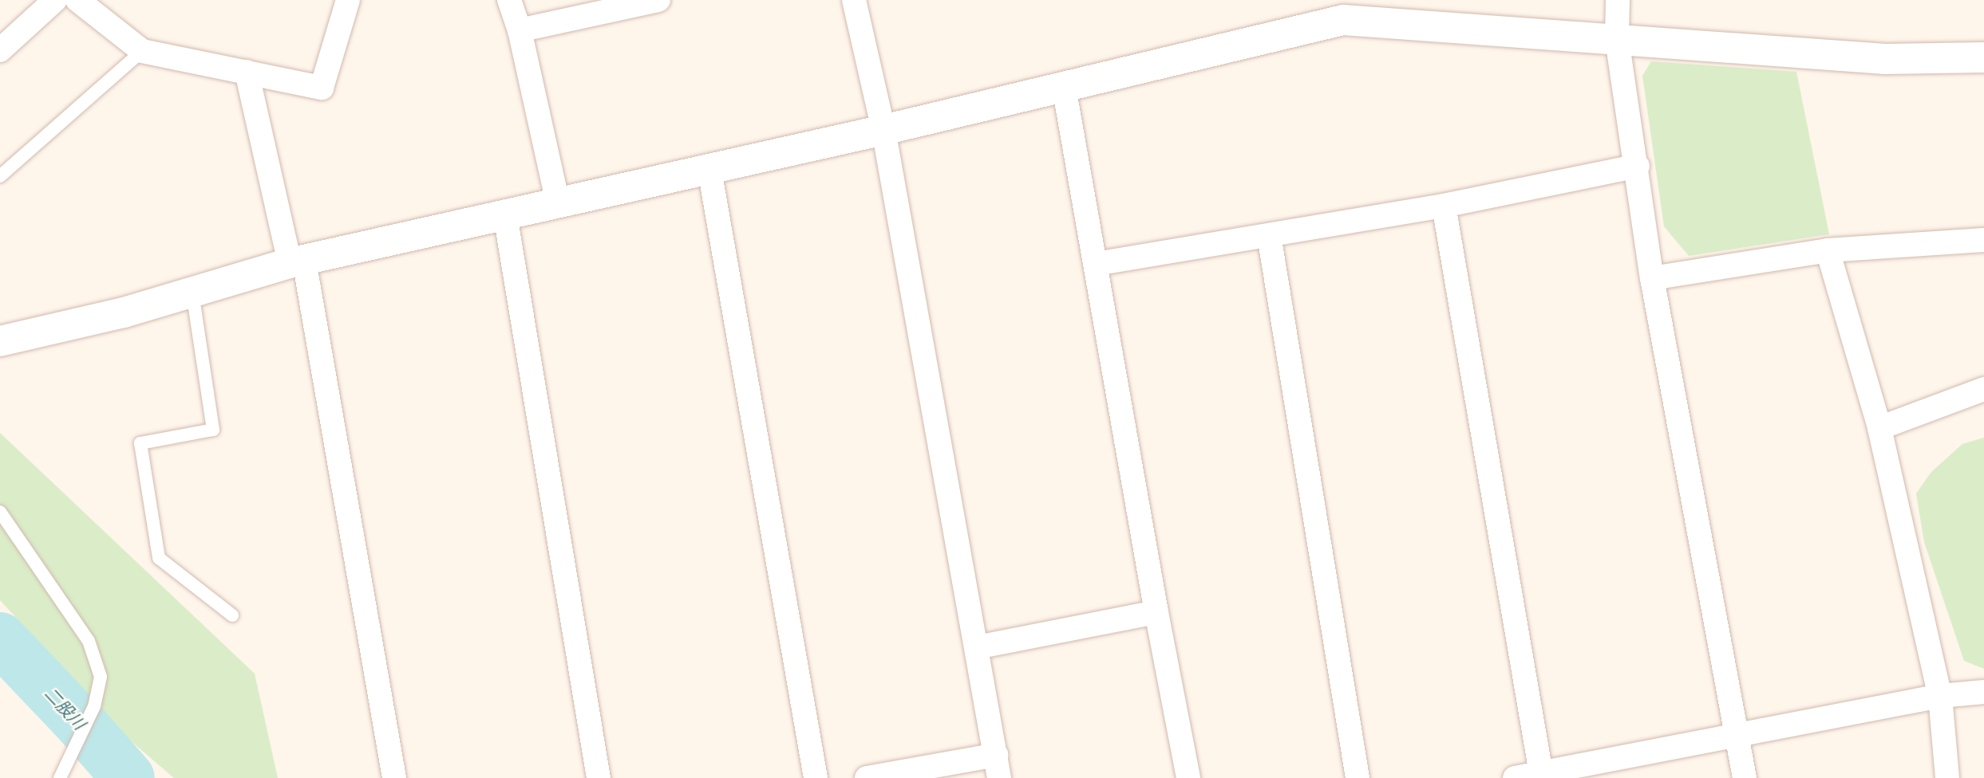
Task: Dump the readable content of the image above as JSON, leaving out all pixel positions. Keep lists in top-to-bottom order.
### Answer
{
  "water": ["二股川"]
}
